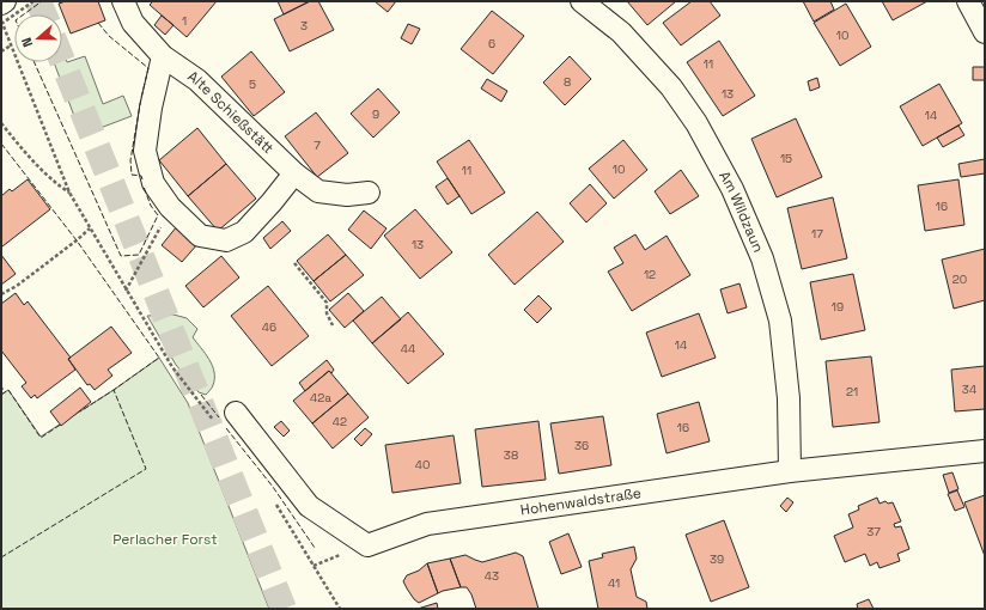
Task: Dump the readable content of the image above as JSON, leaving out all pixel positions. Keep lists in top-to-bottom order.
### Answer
{
  "streets": {
    "street": ["Alte Schießstätt", "Am Wildzaun", "Hohenwaldstraße"]
  },
  "crossings": [
    ["Am Wildzaun", "Hohenwaldstraße"]
  ],
  "parks": ["Perlacher Forst"],
  "house_numbers": [
    "1",
    "3",
    "10",
    "6",
    "11",
    "8",
    "5",
    "13",
    "9",
    "14",
    "7",
    "15",
    "10",
    "11",
    "16",
    "17",
    "13",
    "12",
    "20",
    "19",
    "46",
    "14",
    "44",
    "34",
    "21",
    "42a",
    "42",
    "16",
    "36",
    "38",
    "40",
    "37",
    "39",
    "43",
    "41"
  ],
  "north": "left"
}
